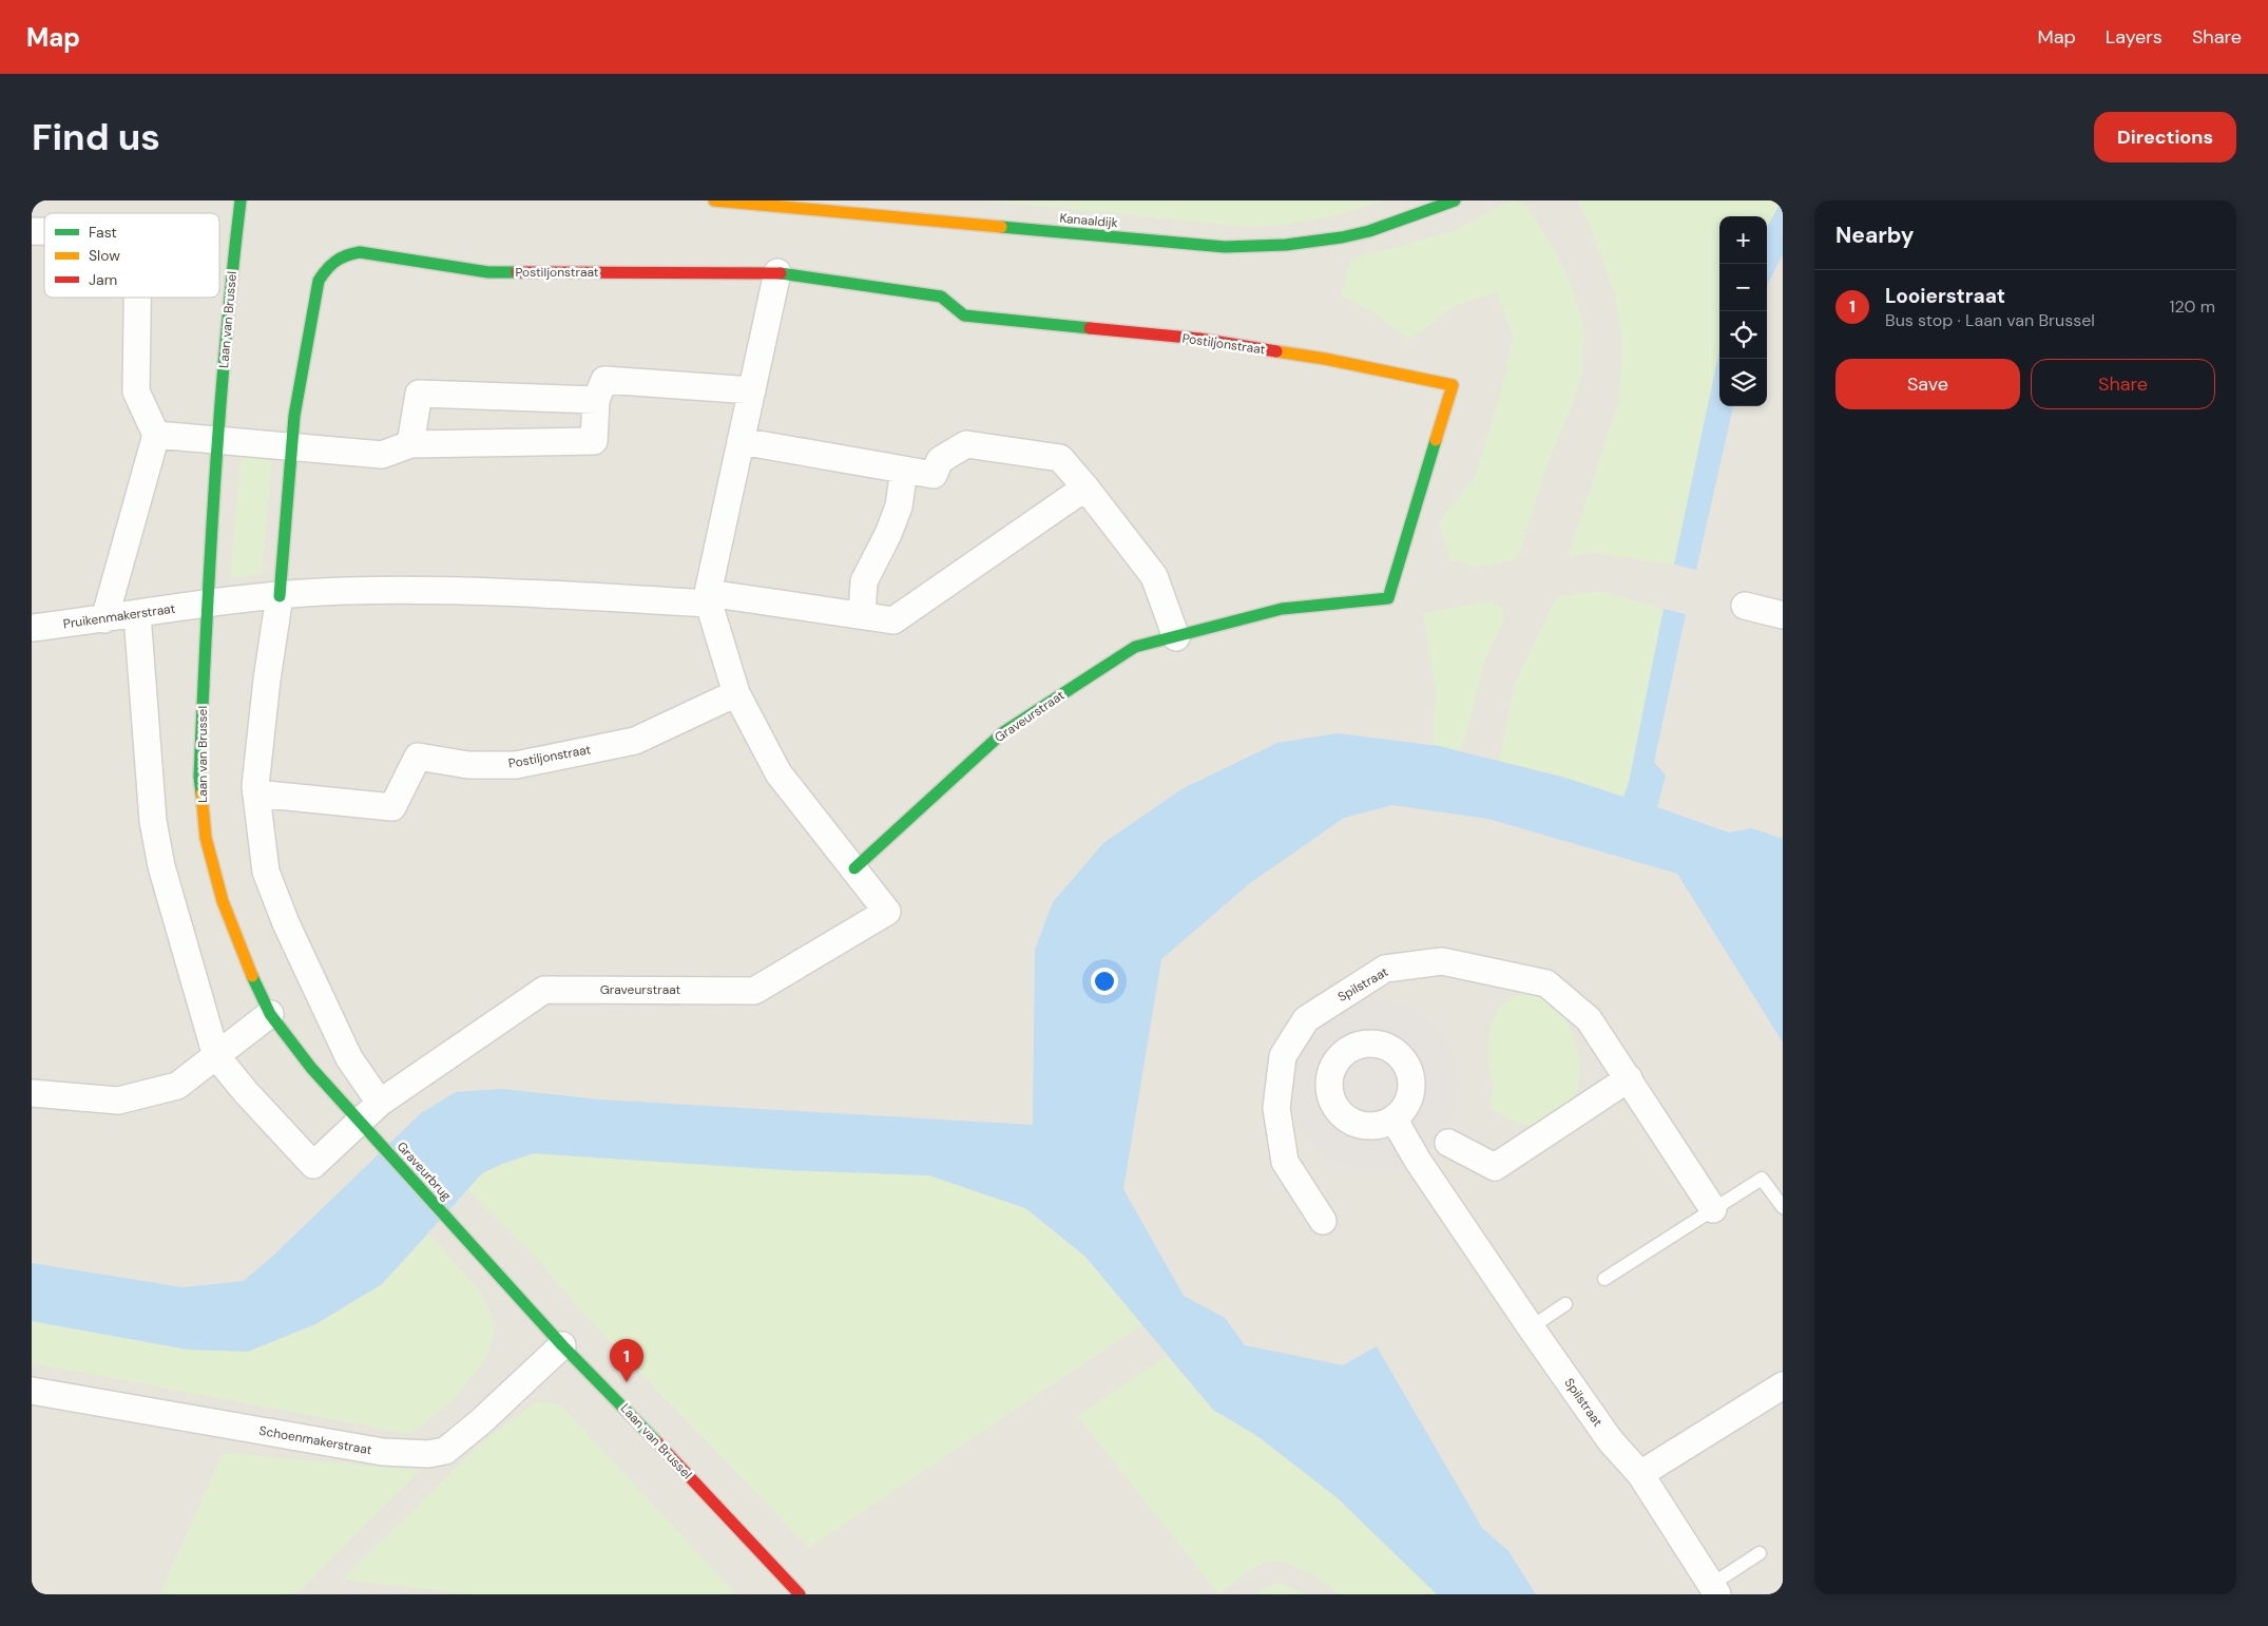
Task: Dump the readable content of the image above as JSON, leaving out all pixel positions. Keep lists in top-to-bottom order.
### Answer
{
  "streets": {
    "street": [
      "Kanaaldijk",
      "Postiljonstraat",
      "Laan van Brussel",
      "Pruikenmakerstraat",
      "Graveurstraat",
      "Spilstraat",
      "Graveurbrug",
      "Schoenmakerstraat"
    ]
  },
  "crossings": [
    ["Postiljonstraat", "Graveurstraat"],
    ["Laan van Brussel", "Pruikenmakerstraat"],
    ["Laan van Brussel", "Graveurstraat"],
    ["Laan van Brussel", "Graveurbrug"],
    ["Laan van Brussel", "Schoenmakerstraat"]
  ],
  "legend": ["Fast", "Slow", "Jam"],
  "page": {
    "header": "Map",
    "nav": ["Map", "Layers", "Share"],
    "buttons": [
      "Directions",
      ["Save", "Share"]
    ],
    "title": "Find us",
    "heading": "Nearby",
    "map_buttons": ["+", "−"],
    "list": [
      {
        "mark": "1",
        "name": "Looierstraat",
        "note": "Bus stop · Laan van Brussel",
        "value": "120 m"
      }
    ],
    "pins": "1"
  }
}
